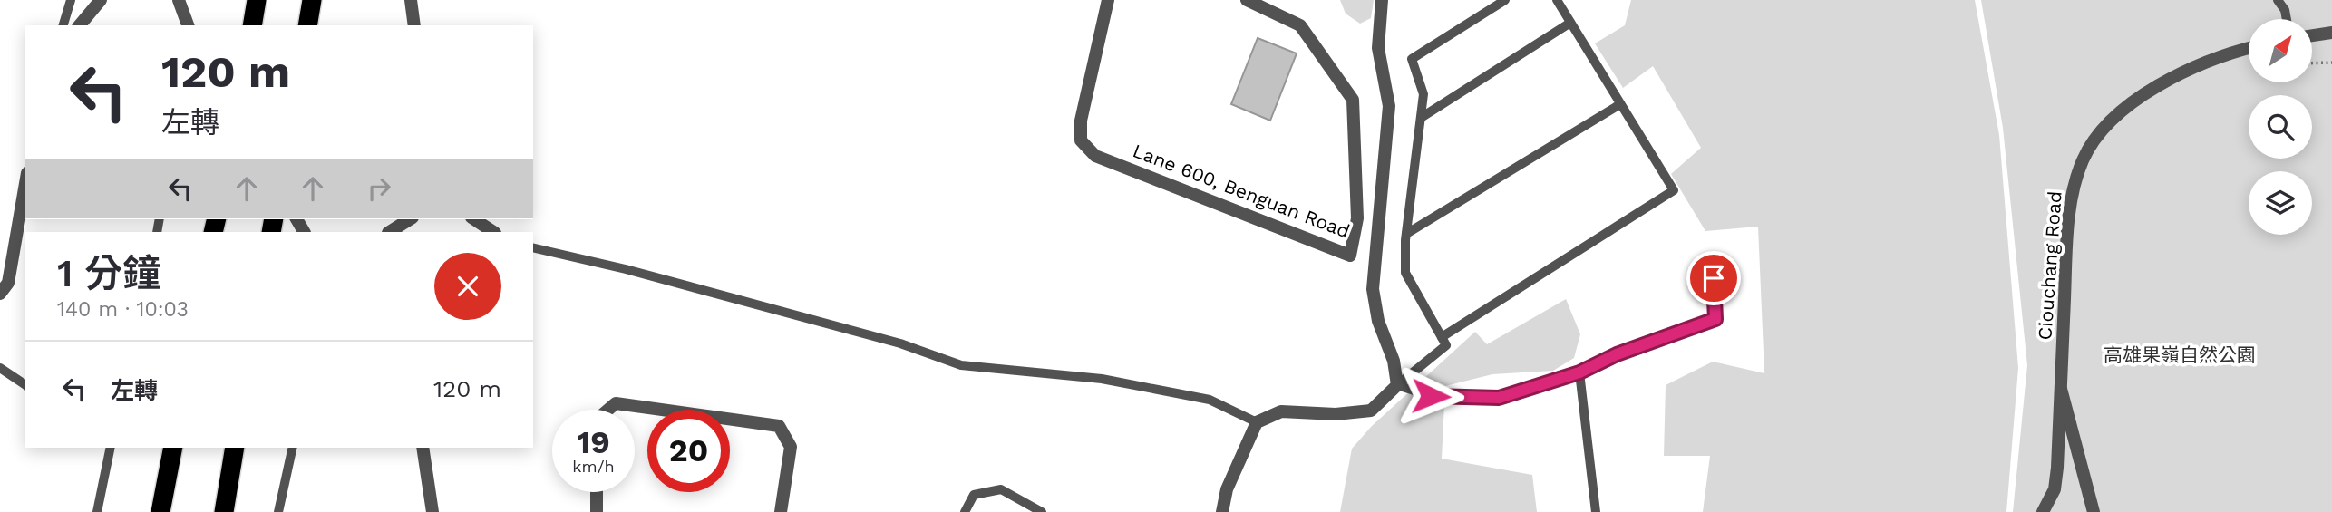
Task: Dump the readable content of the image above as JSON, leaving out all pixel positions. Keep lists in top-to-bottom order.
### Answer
{
  "streets": {
    "street": ["Lane 600, Benguan Road", "Ciouchang Road"]
  },
  "parks": ["高雄果嶺自然公園"],
  "north": "top right",
  "page": {
    "turn": ["120 m", "左轉"],
    "heading": ["1 分鐘", "140 m · 10:03"],
    "list": [
      {
        "name": "左轉",
        "value": "120 m"
      }
    ],
    "speed": "19 km/h",
    "limit": "20"
  }
}
